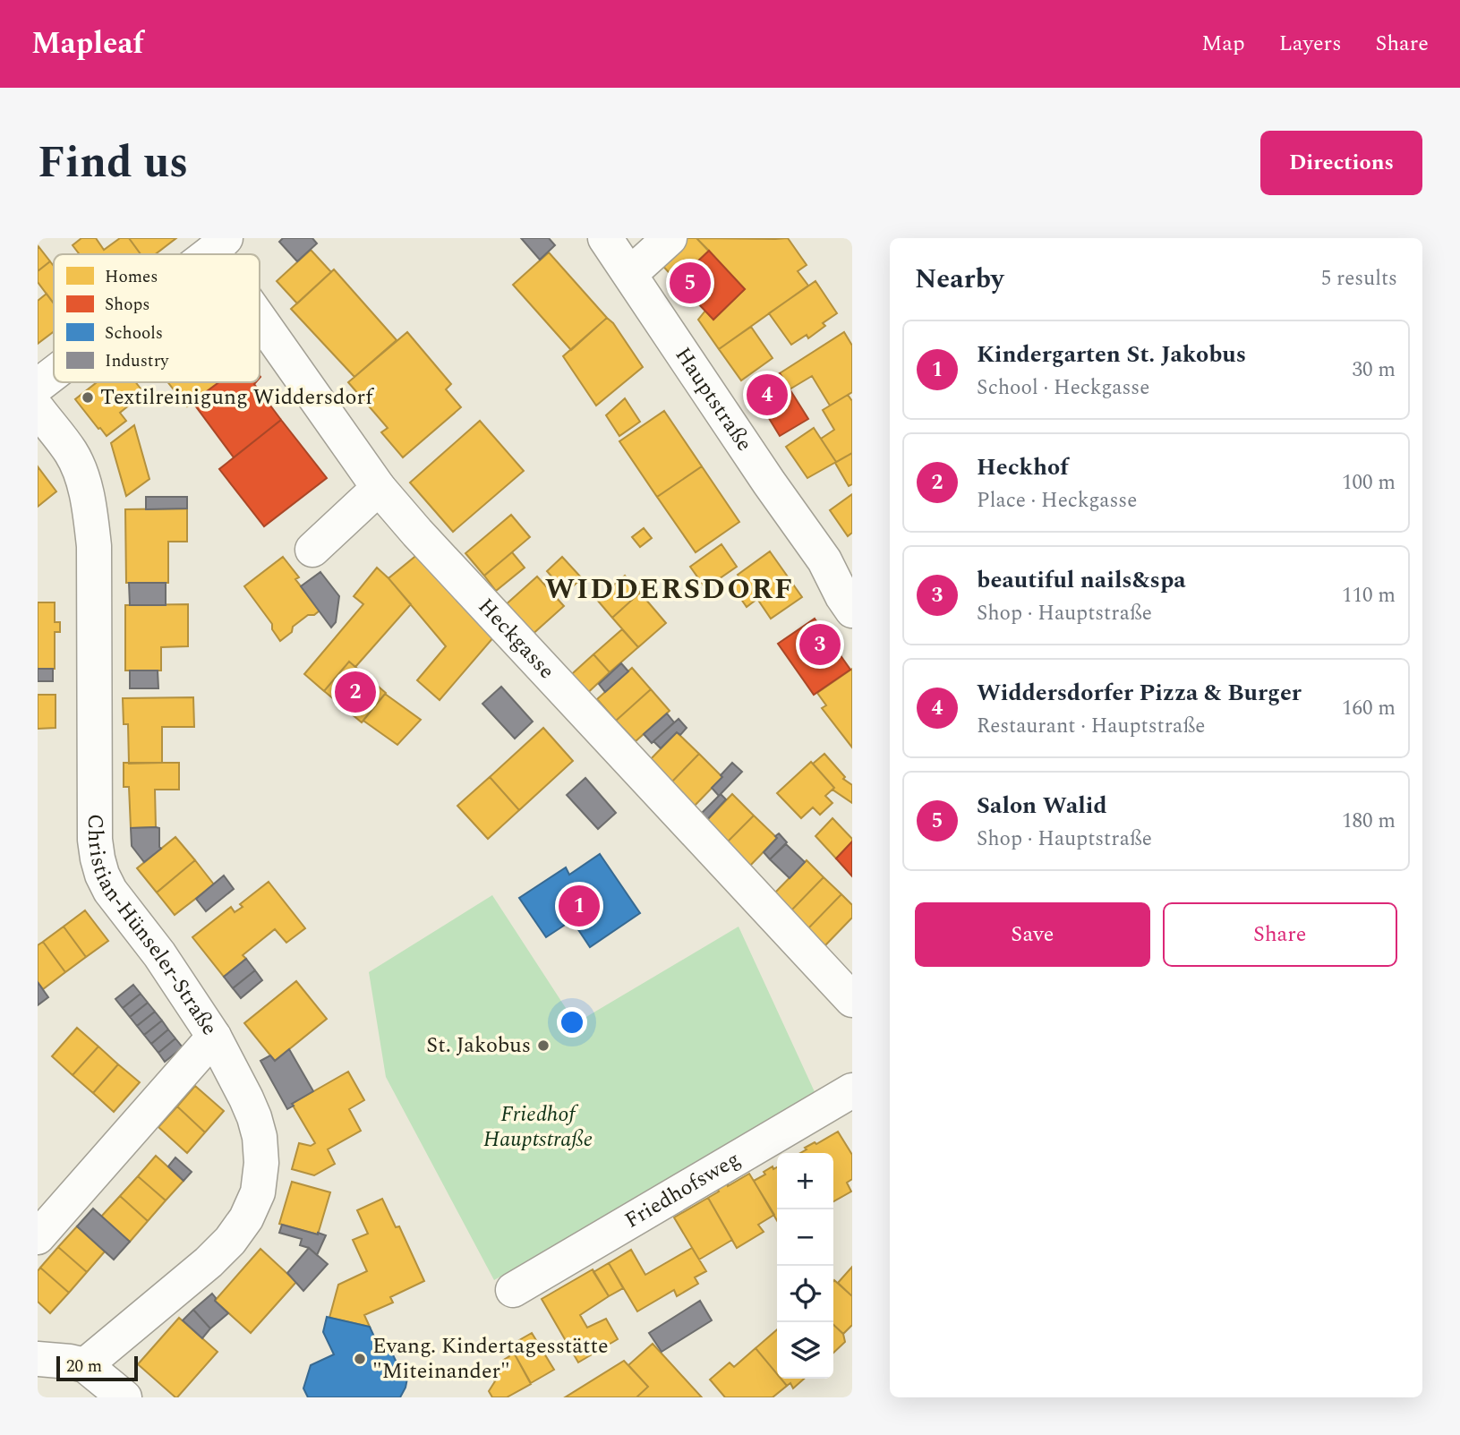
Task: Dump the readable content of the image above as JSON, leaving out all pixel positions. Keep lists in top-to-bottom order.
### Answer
{
  "streets": {
    "street": [
      "Hauptstraße",
      "Heckgasse",
      "Christian-Hünseler-Straße",
      "Friedhofsweg"
    ]
  },
  "districts": ["WIDDERSDORF"],
  "parks": ["Friedhof Hauptstraße"],
  "places": ["Textilreinigung Widdersdorf", "St. Jakobus", "Evang. Kindertagesstätte \"Miteinander\""],
  "legend": [
    "Homes",
    "Shops",
    "Schools",
    "Industry"
  ],
  "scale_bar": "20 m",
  "page": {
    "header": "Mapleaf",
    "nav": ["Map", "Layers", "Share"],
    "title": "Find us",
    "buttons": [
      "Directions",
      ["Save", "Share"]
    ],
    "heading": ["Nearby", "5 results"],
    "pins": [
      "5",
      "4",
      "3",
      "2",
      "1"
    ],
    "list": [
      {
        "mark": "1",
        "name": "Kindergarten St. Jakobus",
        "note": "School · Heckgasse",
        "value": "30 m"
      },
      {
        "mark": "2",
        "name": "Heckhof",
        "note": "Place · Heckgasse",
        "value": "100 m"
      },
      {
        "mark": "3",
        "name": "beautiful nails&spa",
        "note": "Shop · Hauptstraße",
        "value": "110 m"
      },
      {
        "mark": "4",
        "name": "Widdersdorfer Pizza & Burger",
        "note": "Restaurant · Hauptstraße",
        "value": "160 m"
      },
      {
        "mark": "5",
        "name": "Salon Walid",
        "note": "Shop · Hauptstraße",
        "value": "180 m"
      }
    ],
    "map_buttons": ["+", "−"],
    "scale": "20 m"
  }
}
